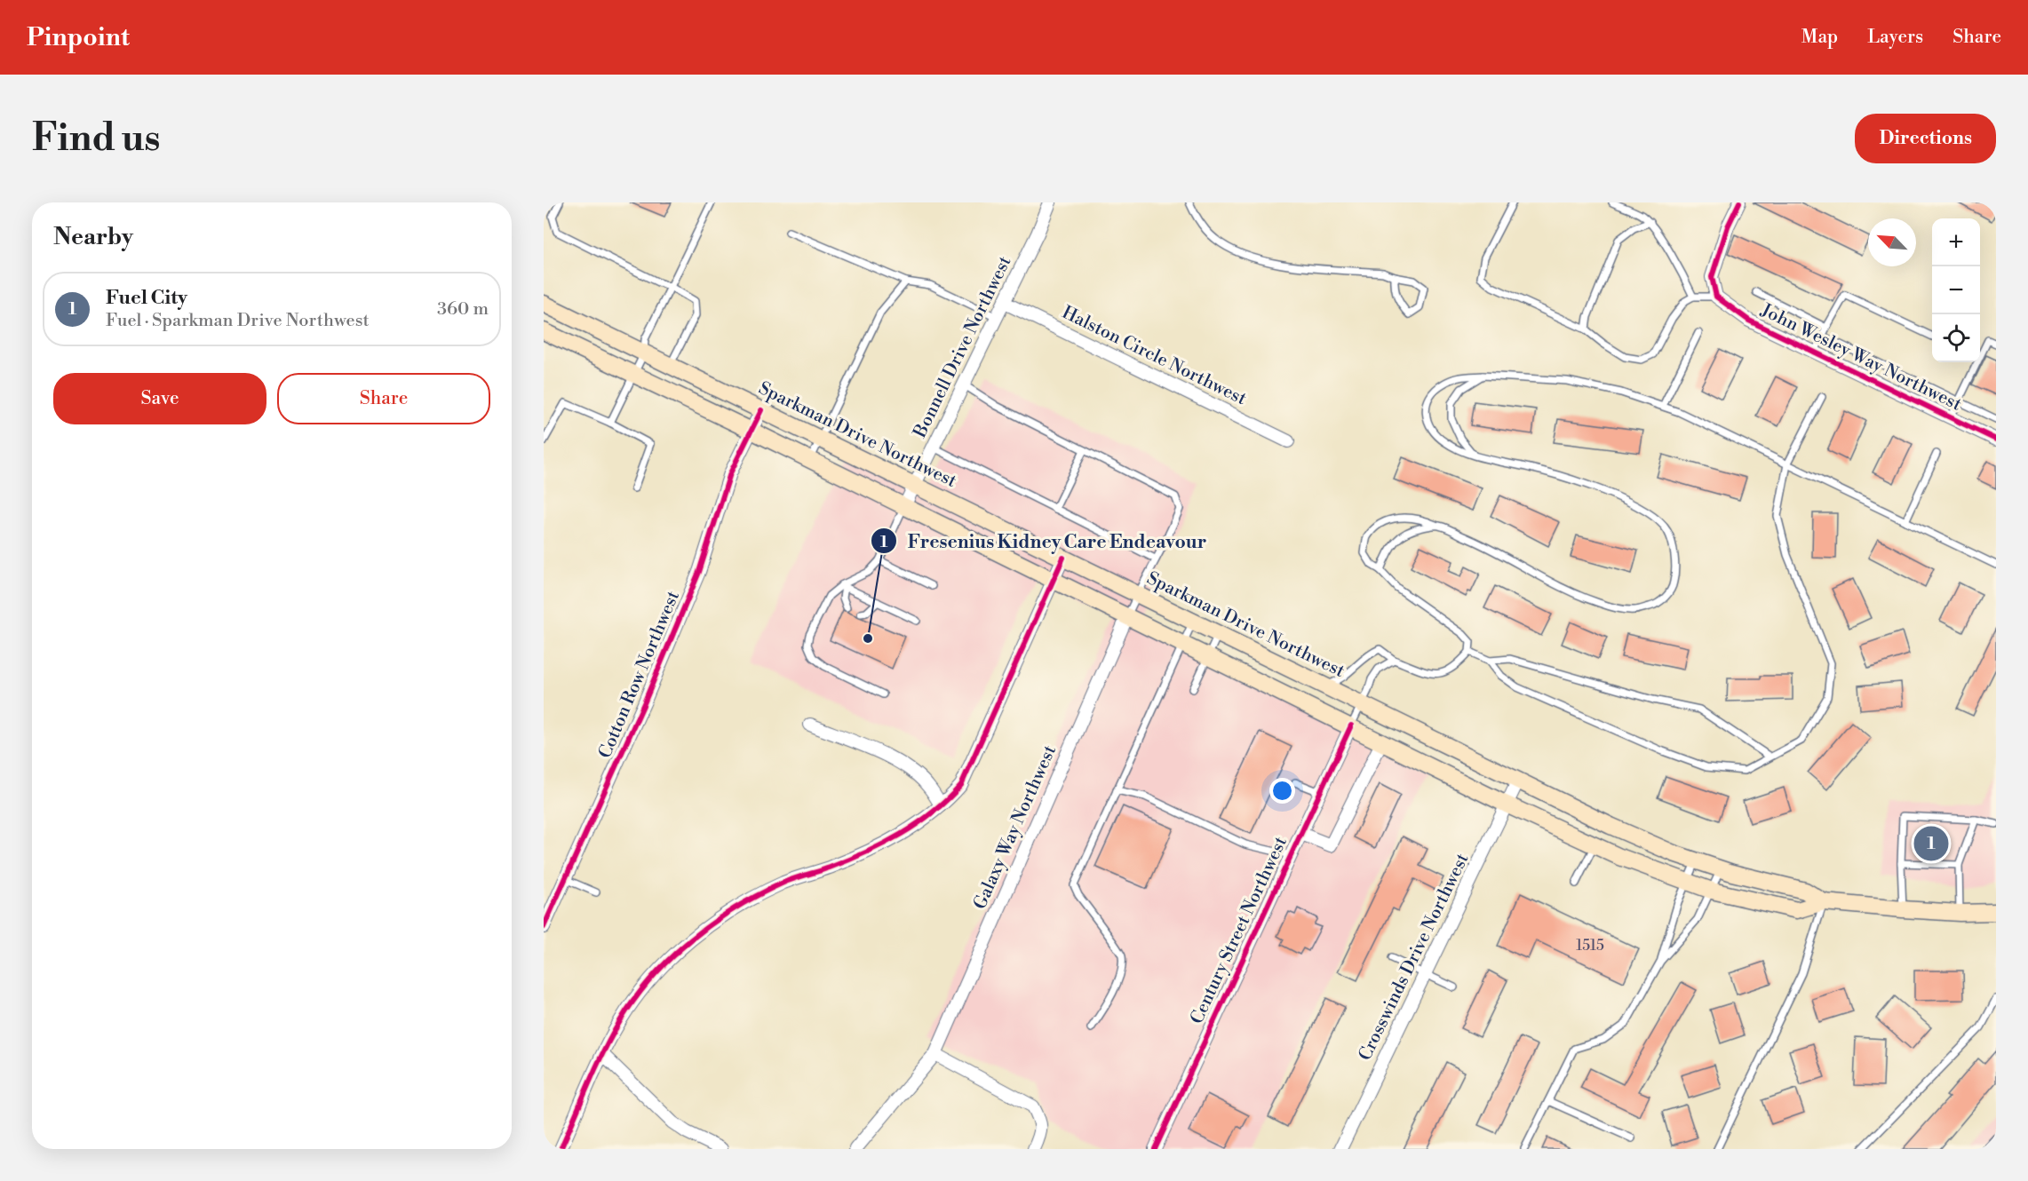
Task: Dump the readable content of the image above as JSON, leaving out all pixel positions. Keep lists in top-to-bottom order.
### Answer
{
  "streets": {
    "main road": ["Sparkman Drive Northwest"],
    "street": [
      "Bonnell Drive Northwest",
      "Halston Circle Northwest",
      "John Wesley Way Northwest",
      "Cotton Row Northwest",
      "Galaxy Way Northwest",
      "Century Street Northwest",
      "Crosswinds Drive Northwest"
    ]
  },
  "crossings": [
    ["Bonnell Drive Northwest", "Halston Circle Northwest"],
    ["Bonnell Drive Northwest", "Sparkman Drive Northwest"],
    ["Sparkman Drive Northwest", "Cotton Row Northwest"],
    ["Sparkman Drive Northwest", "Galaxy Way Northwest"],
    ["Sparkman Drive Northwest", "Century Street Northwest"],
    ["Sparkman Drive Northwest", "Crosswinds Drive Northwest"]
  ],
  "places": ["Fresenius Kidney Care Endeavour"],
  "house_numbers": ["1515"],
  "north": "top left",
  "page": {
    "header": "Pinpoint",
    "nav": ["Map", "Layers", "Share"],
    "buttons": [
      "Directions",
      ["Save", "Share"]
    ],
    "title": "Find us",
    "heading": "Nearby",
    "map_buttons": ["+", "−"],
    "list": [
      {
        "mark": "1",
        "name": "Fuel City",
        "note": "Fuel · Sparkman Drive Northwest",
        "value": "360 m"
      }
    ],
    "pins": "1"
  }
}
